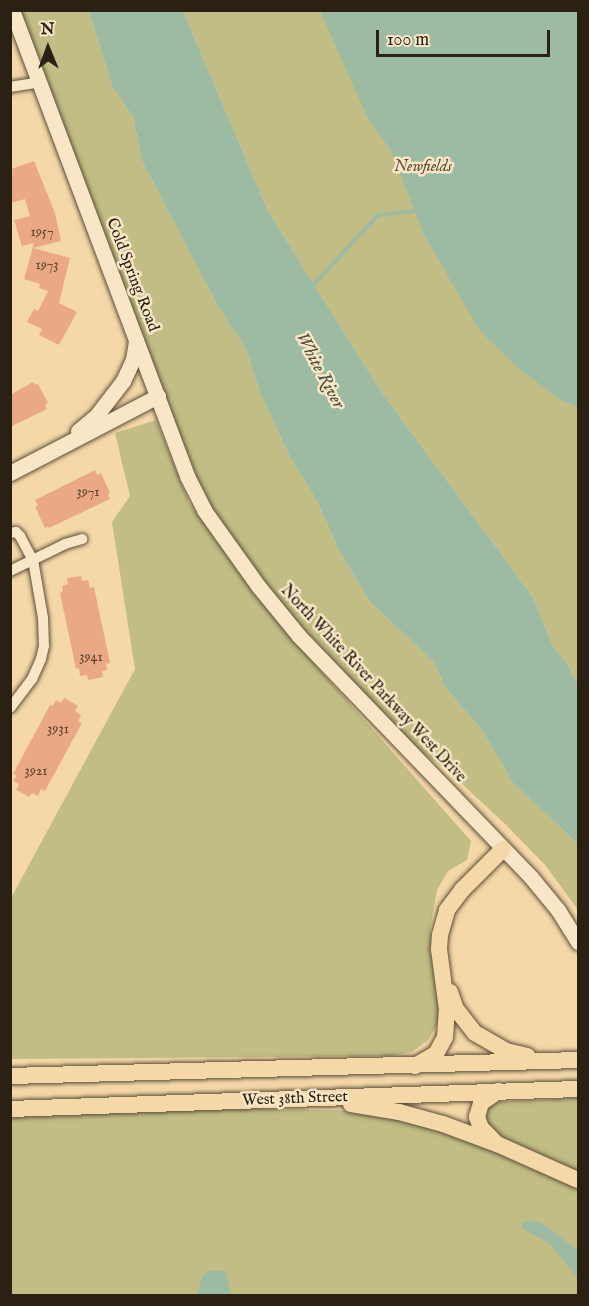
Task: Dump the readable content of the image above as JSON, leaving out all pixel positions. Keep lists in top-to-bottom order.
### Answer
{
  "streets": {
    "main road": ["West 38th Street"],
    "street": ["Cold Spring Road", "North White River Parkway West Drive"]
  },
  "crossings": [
    ["Cold Spring Road", "North White River Parkway West Drive"]
  ],
  "water": ["White River"],
  "parks": ["Newfields"],
  "house_numbers": [
    "1957",
    "1973",
    "3971",
    "3941",
    "3931",
    "3921"
  ],
  "scale_bar": "100 m",
  "north": "top"
}
